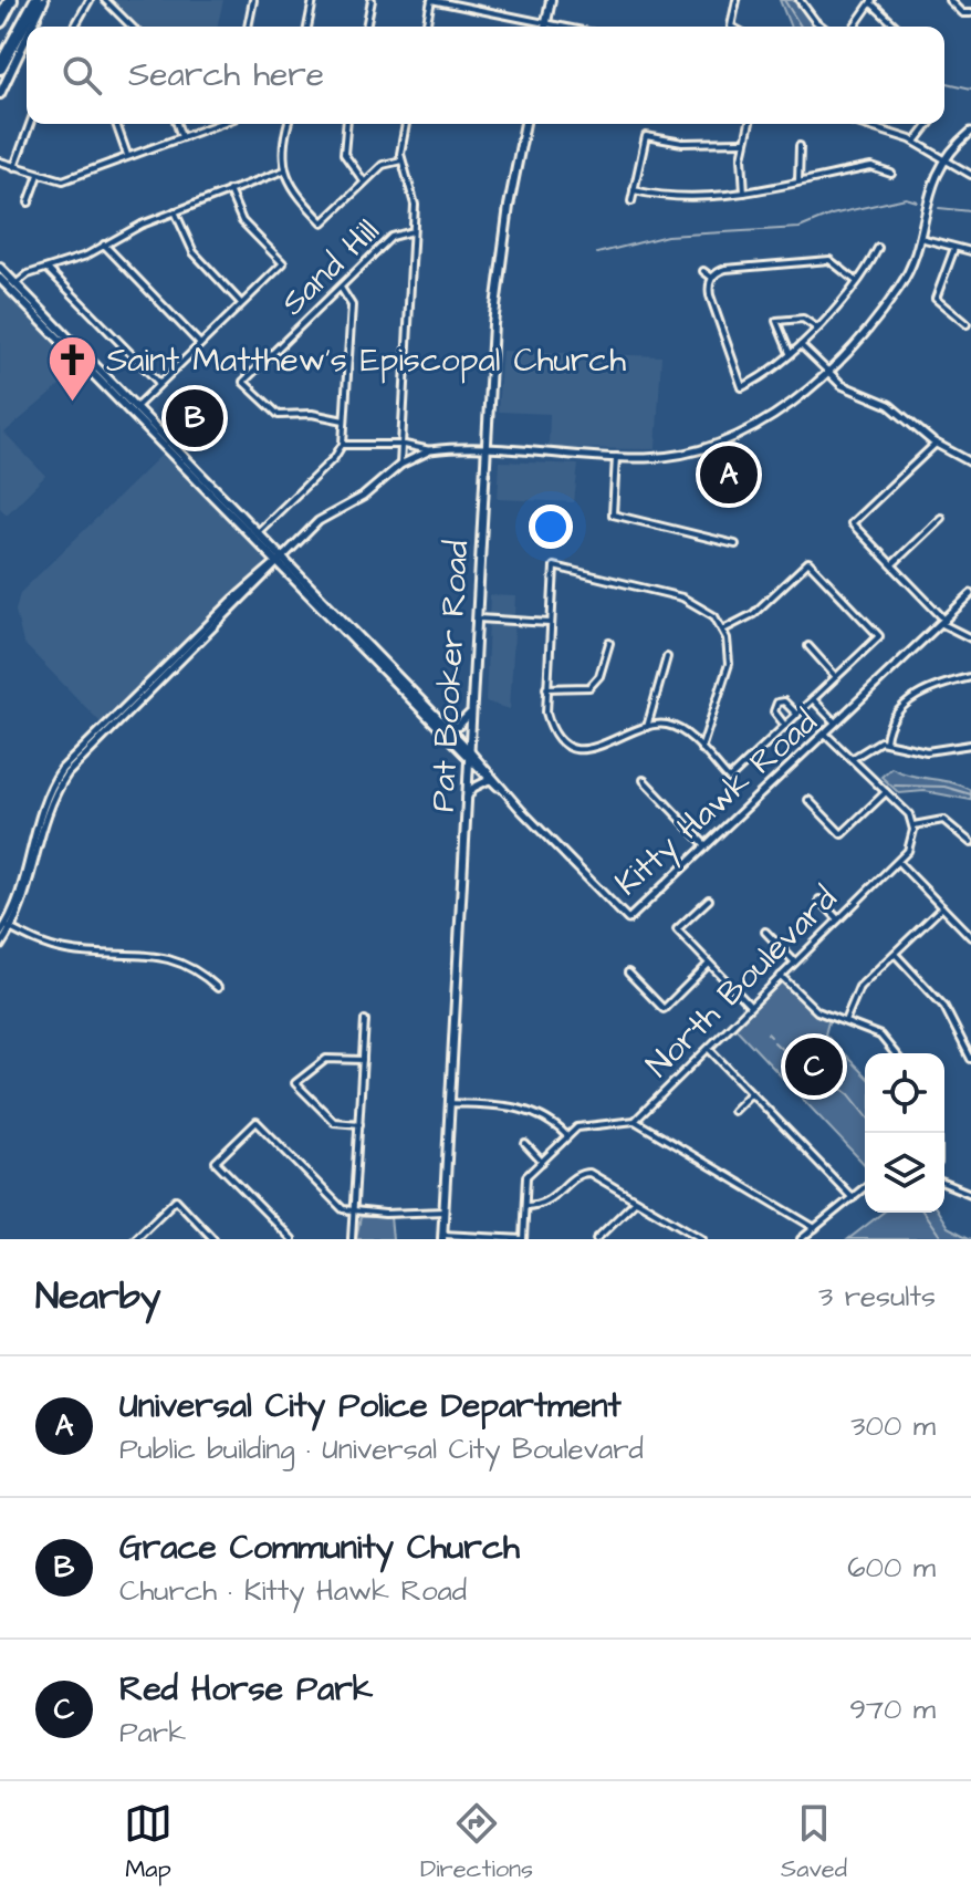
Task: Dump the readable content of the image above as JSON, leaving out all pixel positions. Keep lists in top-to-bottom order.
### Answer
{
  "streets": {
    "main road": ["Pat Booker Road", "Kitty Hawk Road"],
    "street": ["Sand Hill", "North Boulevard"]
  },
  "crossings": [
    ["Pat Booker Road", "Kitty Hawk Road"]
  ],
  "places": {
    "church": ["Saint Matthew's Episcopal Church"]
  },
  "page": {
    "search": "Search here",
    "pins": ["B", "A", "C"],
    "heading": ["Nearby", "3 results"],
    "list": [
      {
        "mark": "A",
        "name": "Universal City Police Department",
        "note": "Public building · Universal City Boulevard",
        "value": "300 m"
      },
      {
        "mark": "B",
        "name": "Grace Community Church",
        "note": "Church · Kitty Hawk Road",
        "value": "600 m"
      },
      {
        "mark": "C",
        "name": "Red Horse Park",
        "note": "Park",
        "value": "970 m"
      }
    ],
    "nav": ["Map", "Directions", "Saved"]
  }
}
